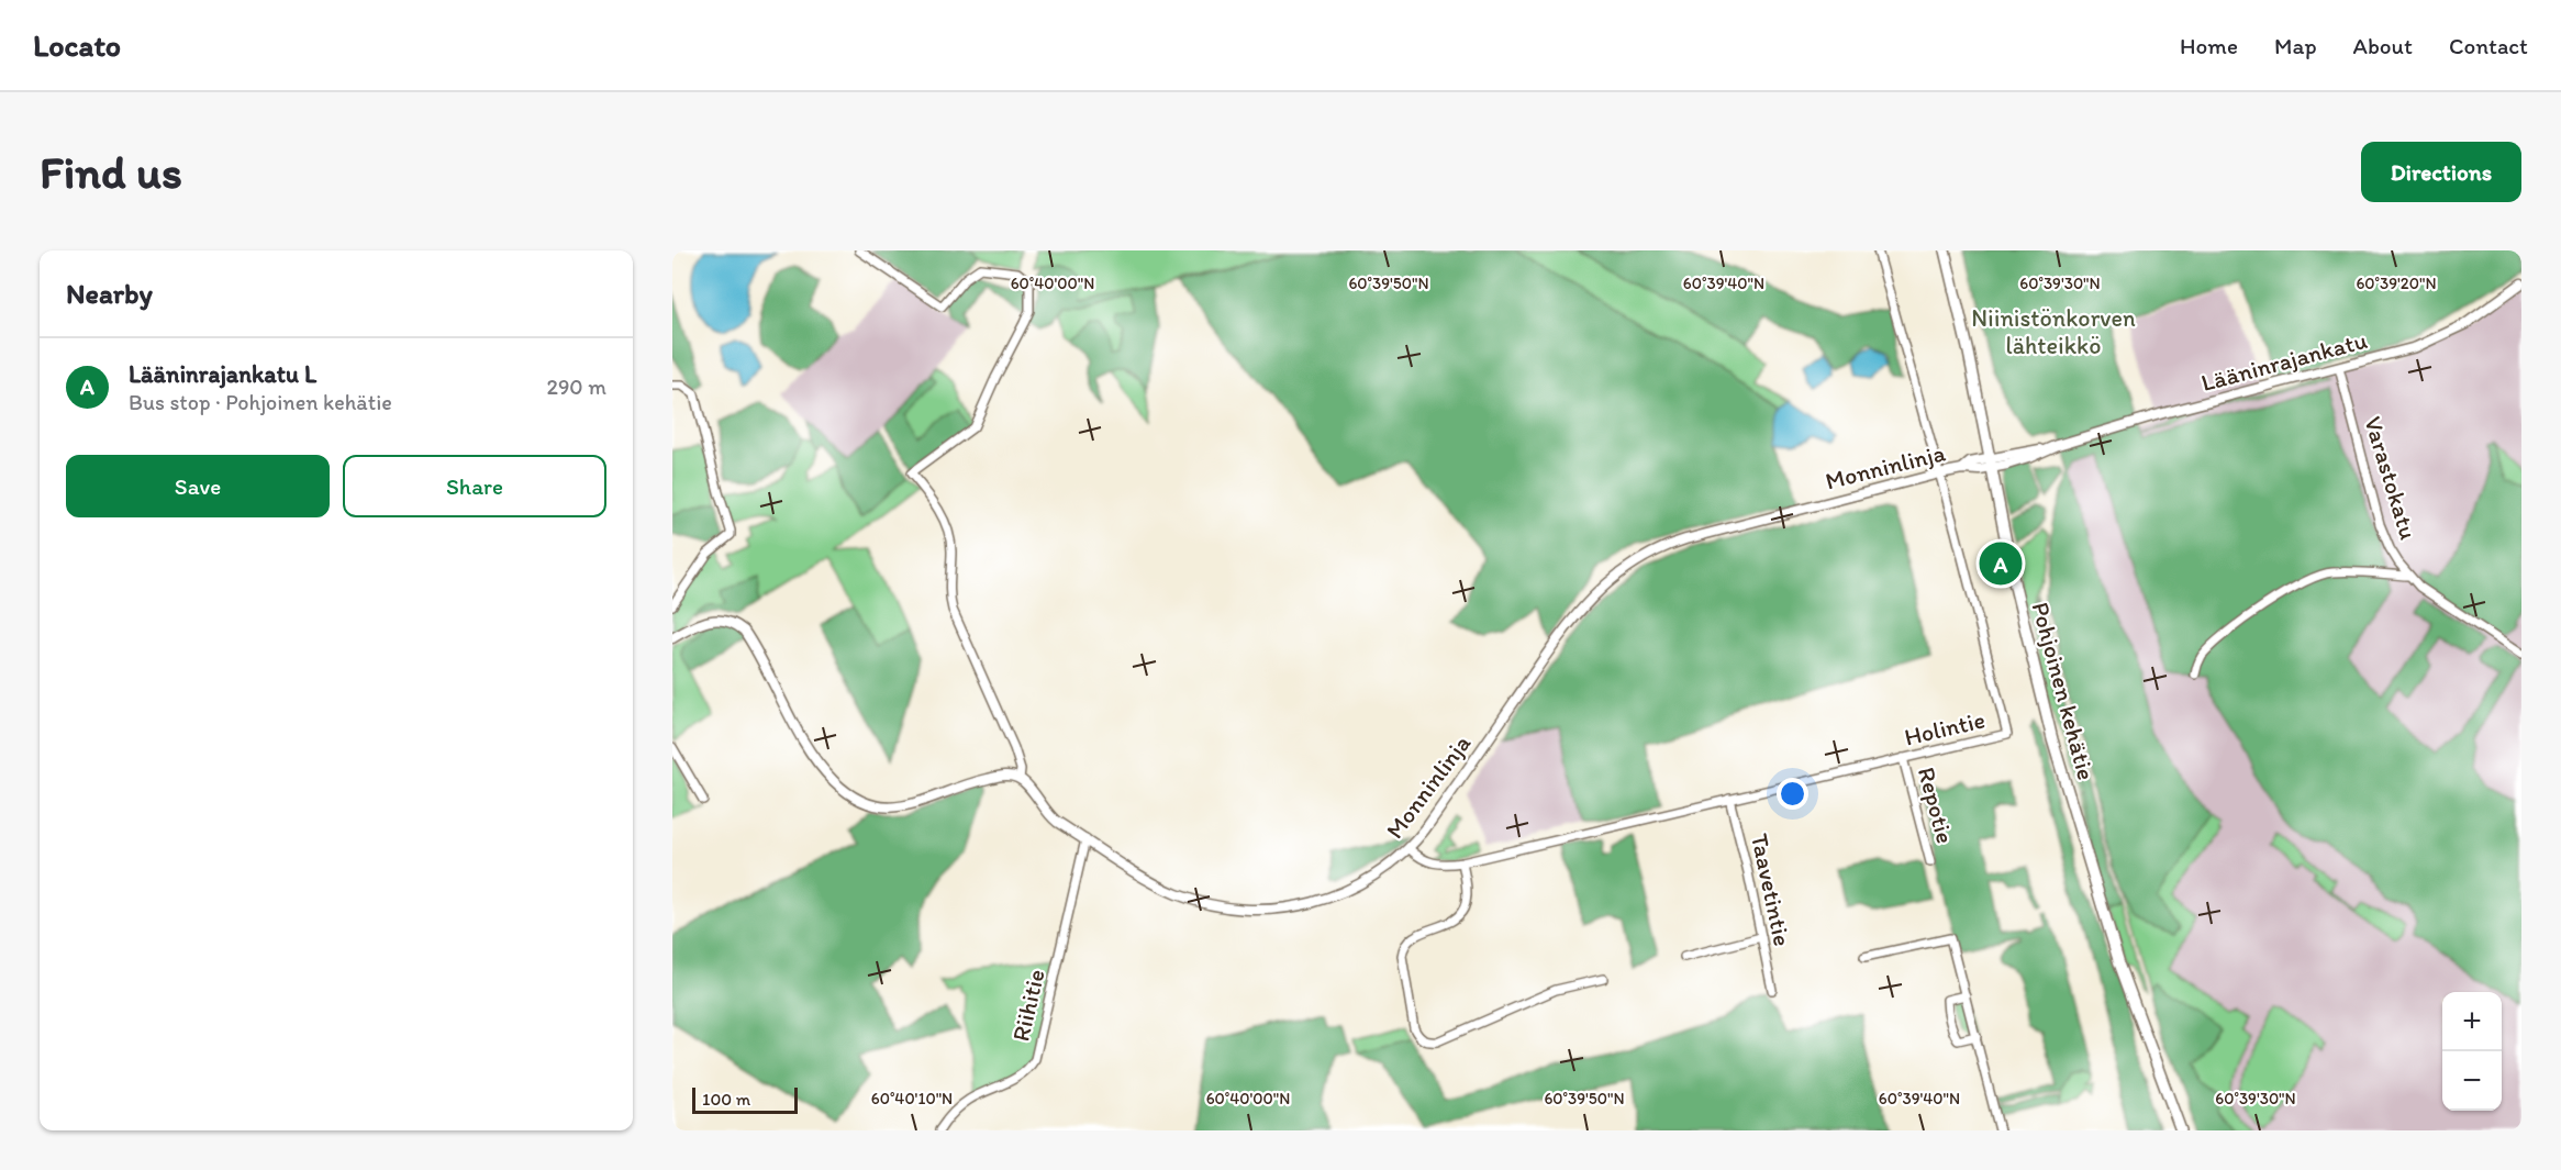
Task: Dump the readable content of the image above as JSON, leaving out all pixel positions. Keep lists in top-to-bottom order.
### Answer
{
  "streets": {
    "main road": ["Pohjoinen kehätie"],
    "street": [
      "Lääninrajankatu",
      "Monninlinja",
      "Varastokatu",
      "Holintie",
      "Repotie",
      "Taavetintie",
      "Riihitie"
    ]
  },
  "crossings": [
    ["Lääninrajankatu", "Monninlinja"],
    ["Lääninrajankatu", "Varastokatu"],
    ["Lääninrajankatu", "Pohjoinen kehätie"],
    ["Monninlinja", "Pohjoinen kehätie"],
    ["Monninlinja", "Holintie"],
    ["Monninlinja", "Riihitie"],
    ["Holintie", "Repotie"],
    ["Holintie", "Taavetintie"]
  ],
  "parks": ["Niinistönkorven lähteikkö"],
  "scale_bar": "100 m",
  "page": {
    "header": "Locato",
    "nav": [
      "Home",
      "Map",
      "About",
      "Contact"
    ],
    "buttons": [
      "Directions",
      ["Save", "Share"]
    ],
    "title": "Find us",
    "heading": "Nearby",
    "list": [
      {
        "mark": "A",
        "name": "Lääninrajankatu L",
        "note": "Bus stop · Pohjoinen kehätie",
        "value": "290 m"
      }
    ],
    "pins": "A",
    "map_buttons": ["+", "−"],
    "scale": "100 m"
  },
  "coordinates": [
    "60°40'00\"N",
    "60°39'50\"N",
    "60°39'40\"N",
    "60°39'30\"N",
    "60°39'20\"N",
    "60°40'10\"N"
  ]
}
